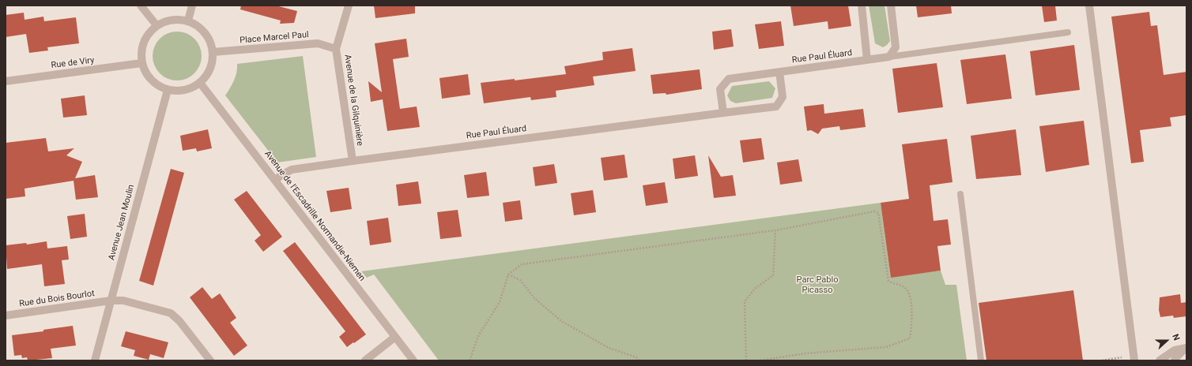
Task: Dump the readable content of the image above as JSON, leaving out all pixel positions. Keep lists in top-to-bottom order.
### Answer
{
  "streets": {
    "street": [
      "Place Marcel Paul",
      "Rue Paul Éluard",
      "Rue de Viry",
      "Avenue de la Gilquinière",
      "Avenue de l'Escadrille Normandie-Niemen",
      "Avenue Jean Moulin",
      "Rue du Bois Bourlot"
    ]
  },
  "crossings": [
    ["Place Marcel Paul", "Rue de Viry"],
    ["Place Marcel Paul", "Avenue de la Gilquinière"],
    ["Place Marcel Paul", "Avenue de l'Escadrille Normandie-Niemen"],
    ["Place Marcel Paul", "Avenue Jean Moulin"],
    ["Rue Paul Éluard", "Avenue de la Gilquinière"],
    ["Rue Paul Éluard", "Avenue de l'Escadrille Normandie-Niemen"],
    ["Rue de Viry", "Avenue de l'Escadrille Normandie-Niemen"],
    ["Rue de Viry", "Avenue Jean Moulin"],
    ["Avenue de l'Escadrille Normandie-Niemen", "Avenue Jean Moulin"],
    ["Avenue Jean Moulin", "Rue du Bois Bourlot"]
  ],
  "parks": ["Parc Pablo Picasso"],
  "north": "right"
}
